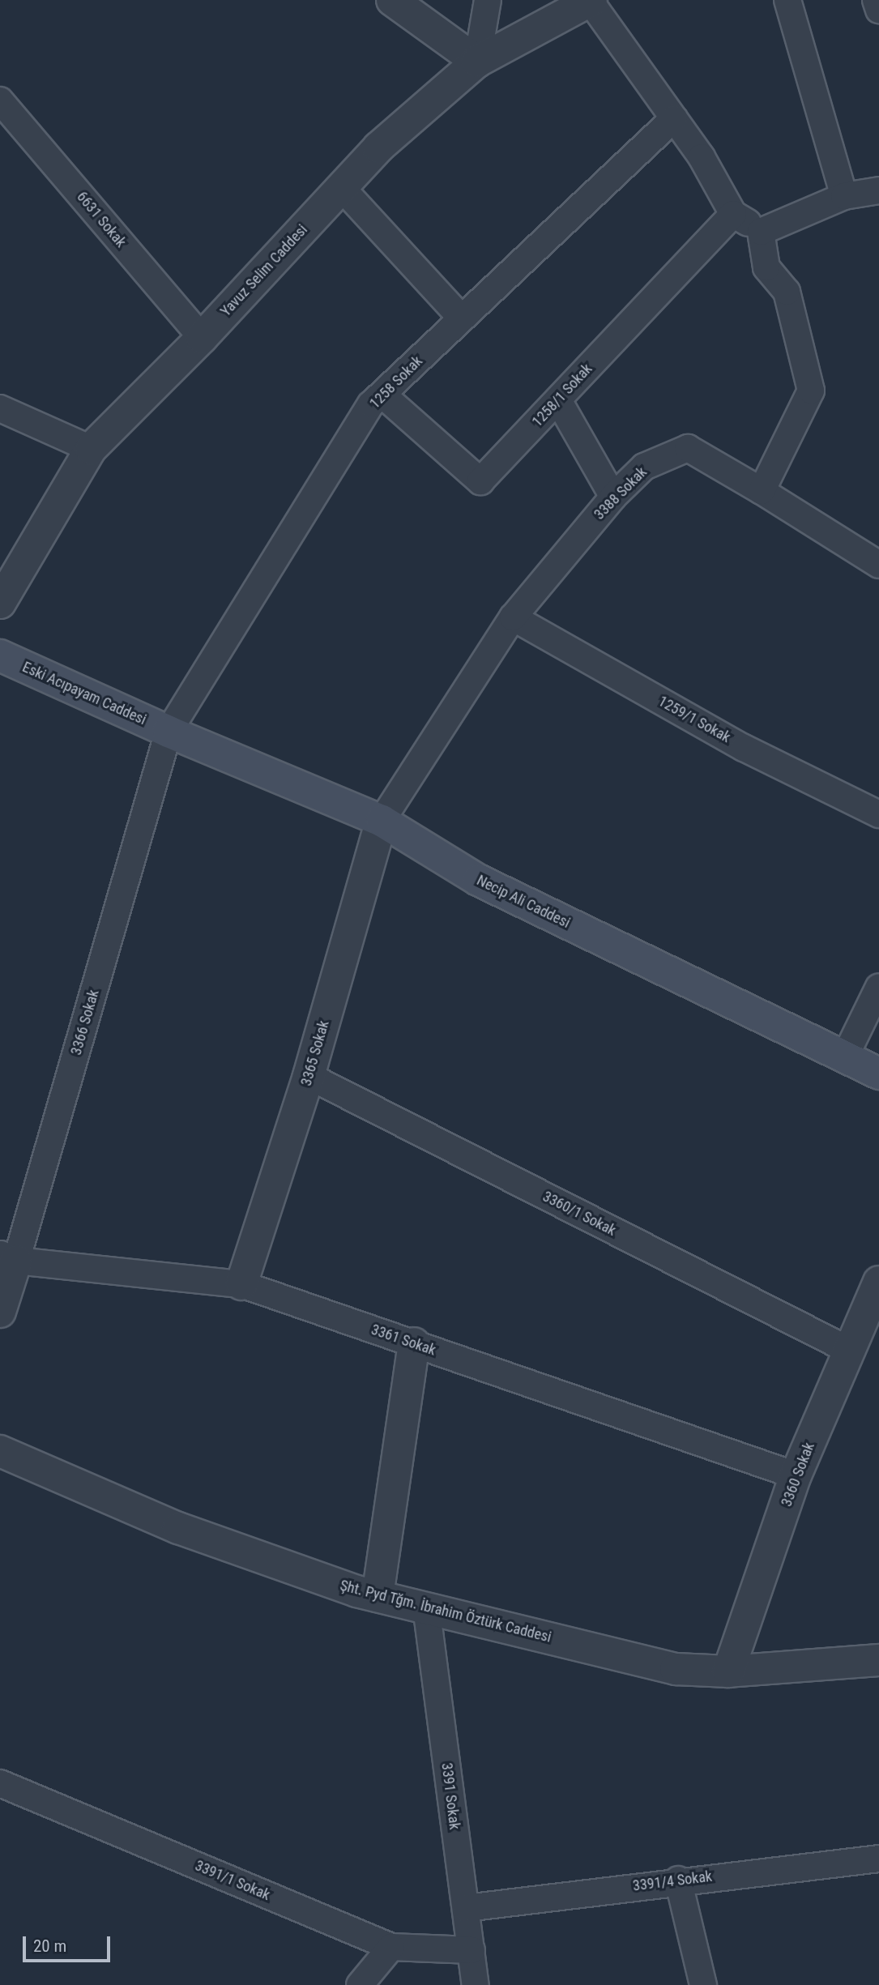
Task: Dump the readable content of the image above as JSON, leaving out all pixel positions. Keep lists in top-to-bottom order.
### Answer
{
  "streets": {
    "main road": ["Eski Acıpayam Caddesi", "Necip Ali Caddesi"],
    "street": [
      "6631 Sokak",
      "Yavuz Selim Caddesi",
      "1258 Sokak",
      "1258/1 Sokak",
      "3388 Sokak",
      "1259/1 Sokak",
      "3366 Sokak",
      "3365 Sokak",
      "3360/1 Sokak",
      "3361 Sokak",
      "3360 Sokak",
      "Şht. Pyd Tğm. İbrahim Öztürk Caddesi",
      "3391 Sokak",
      "3391/1 Sokak",
      "3391/4 Sokak"
    ]
  },
  "crossings": [
    ["6631 Sokak", "Yavuz Selim Caddesi"],
    ["1258 Sokak", "1258/1 Sokak"],
    ["1258 Sokak", "Eski Acıpayam Caddesi"],
    ["1258 Sokak", "Necip Ali Caddesi"],
    ["1258 Sokak", "3366 Sokak"],
    ["3388 Sokak", "1259/1 Sokak"],
    ["3388 Sokak", "Necip Ali Caddesi"],
    ["3388 Sokak", "3365 Sokak"],
    ["Eski Acıpayam Caddesi", "Necip Ali Caddesi"],
    ["Eski Acıpayam Caddesi", "3366 Sokak"],
    ["Necip Ali Caddesi", "3366 Sokak"],
    ["Necip Ali Caddesi", "3365 Sokak"],
    ["3366 Sokak", "3361 Sokak"],
    ["3365 Sokak", "3360/1 Sokak"],
    ["3365 Sokak", "3361 Sokak"],
    ["3360/1 Sokak", "3360 Sokak"],
    ["3361 Sokak", "3360 Sokak"],
    ["3360 Sokak", "Şht. Pyd Tğm. İbrahim Öztürk Caddesi"],
    ["Şht. Pyd Tğm. İbrahim Öztürk Caddesi", "3391 Sokak"],
    ["3391 Sokak", "3391/1 Sokak"],
    ["3391 Sokak", "3391/4 Sokak"]
  ],
  "scale_bar": "20 m"
}
